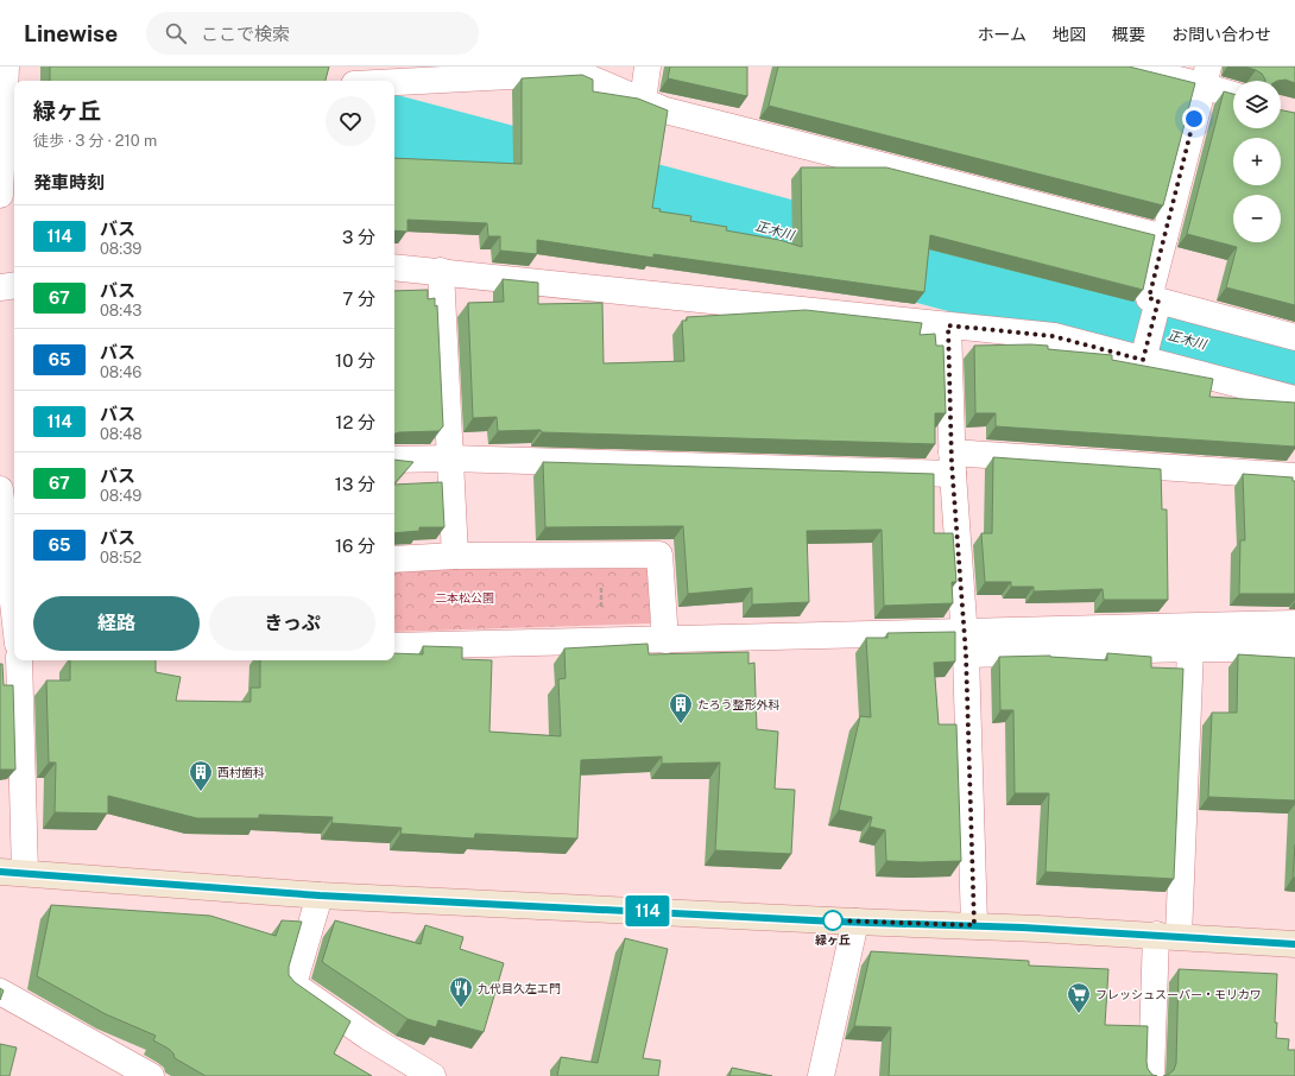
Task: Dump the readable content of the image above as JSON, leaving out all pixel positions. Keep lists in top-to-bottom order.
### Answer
{
  "water": ["正木川"],
  "parks": ["二本松公園"],
  "places": {
    "building": ["たろう整形外科", "西村歯科"],
    "other": ["緑ヶ丘"],
    "restaurant": ["九代目久左エ門"],
    "supermarket": ["フレッシュスーパー・モリカワ"]
  },
  "lines": ["bus line 114"],
  "page": {
    "header": "Linewise",
    "search": "ここで検索",
    "nav": [
      "ホーム",
      "地図",
      "概要",
      "お問い合わせ"
    ],
    "on_map": "114",
    "map_buttons": ["+", "−"],
    "heading": [
      ["緑ヶ丘", "徒歩 · 3 分 · 210 m"],
      "発車時刻"
    ],
    "list": [
      {
        "mark": "114",
        "name": "バス",
        "note": "08:39",
        "value": "3 分"
      },
      {
        "mark": "67",
        "name": "バス",
        "note": "08:43",
        "value": "7 分"
      },
      {
        "mark": "65",
        "name": "バス",
        "note": "08:46",
        "value": "10 分"
      },
      {
        "mark": "114",
        "name": "バス",
        "note": "08:48",
        "value": "12 分"
      },
      {
        "mark": "67",
        "name": "バス",
        "note": "08:49",
        "value": "13 分"
      },
      {
        "mark": "65",
        "name": "バス",
        "note": "08:52",
        "value": "16 分"
      }
    ],
    "buttons": ["経路", "きっぷ"]
  }
}
